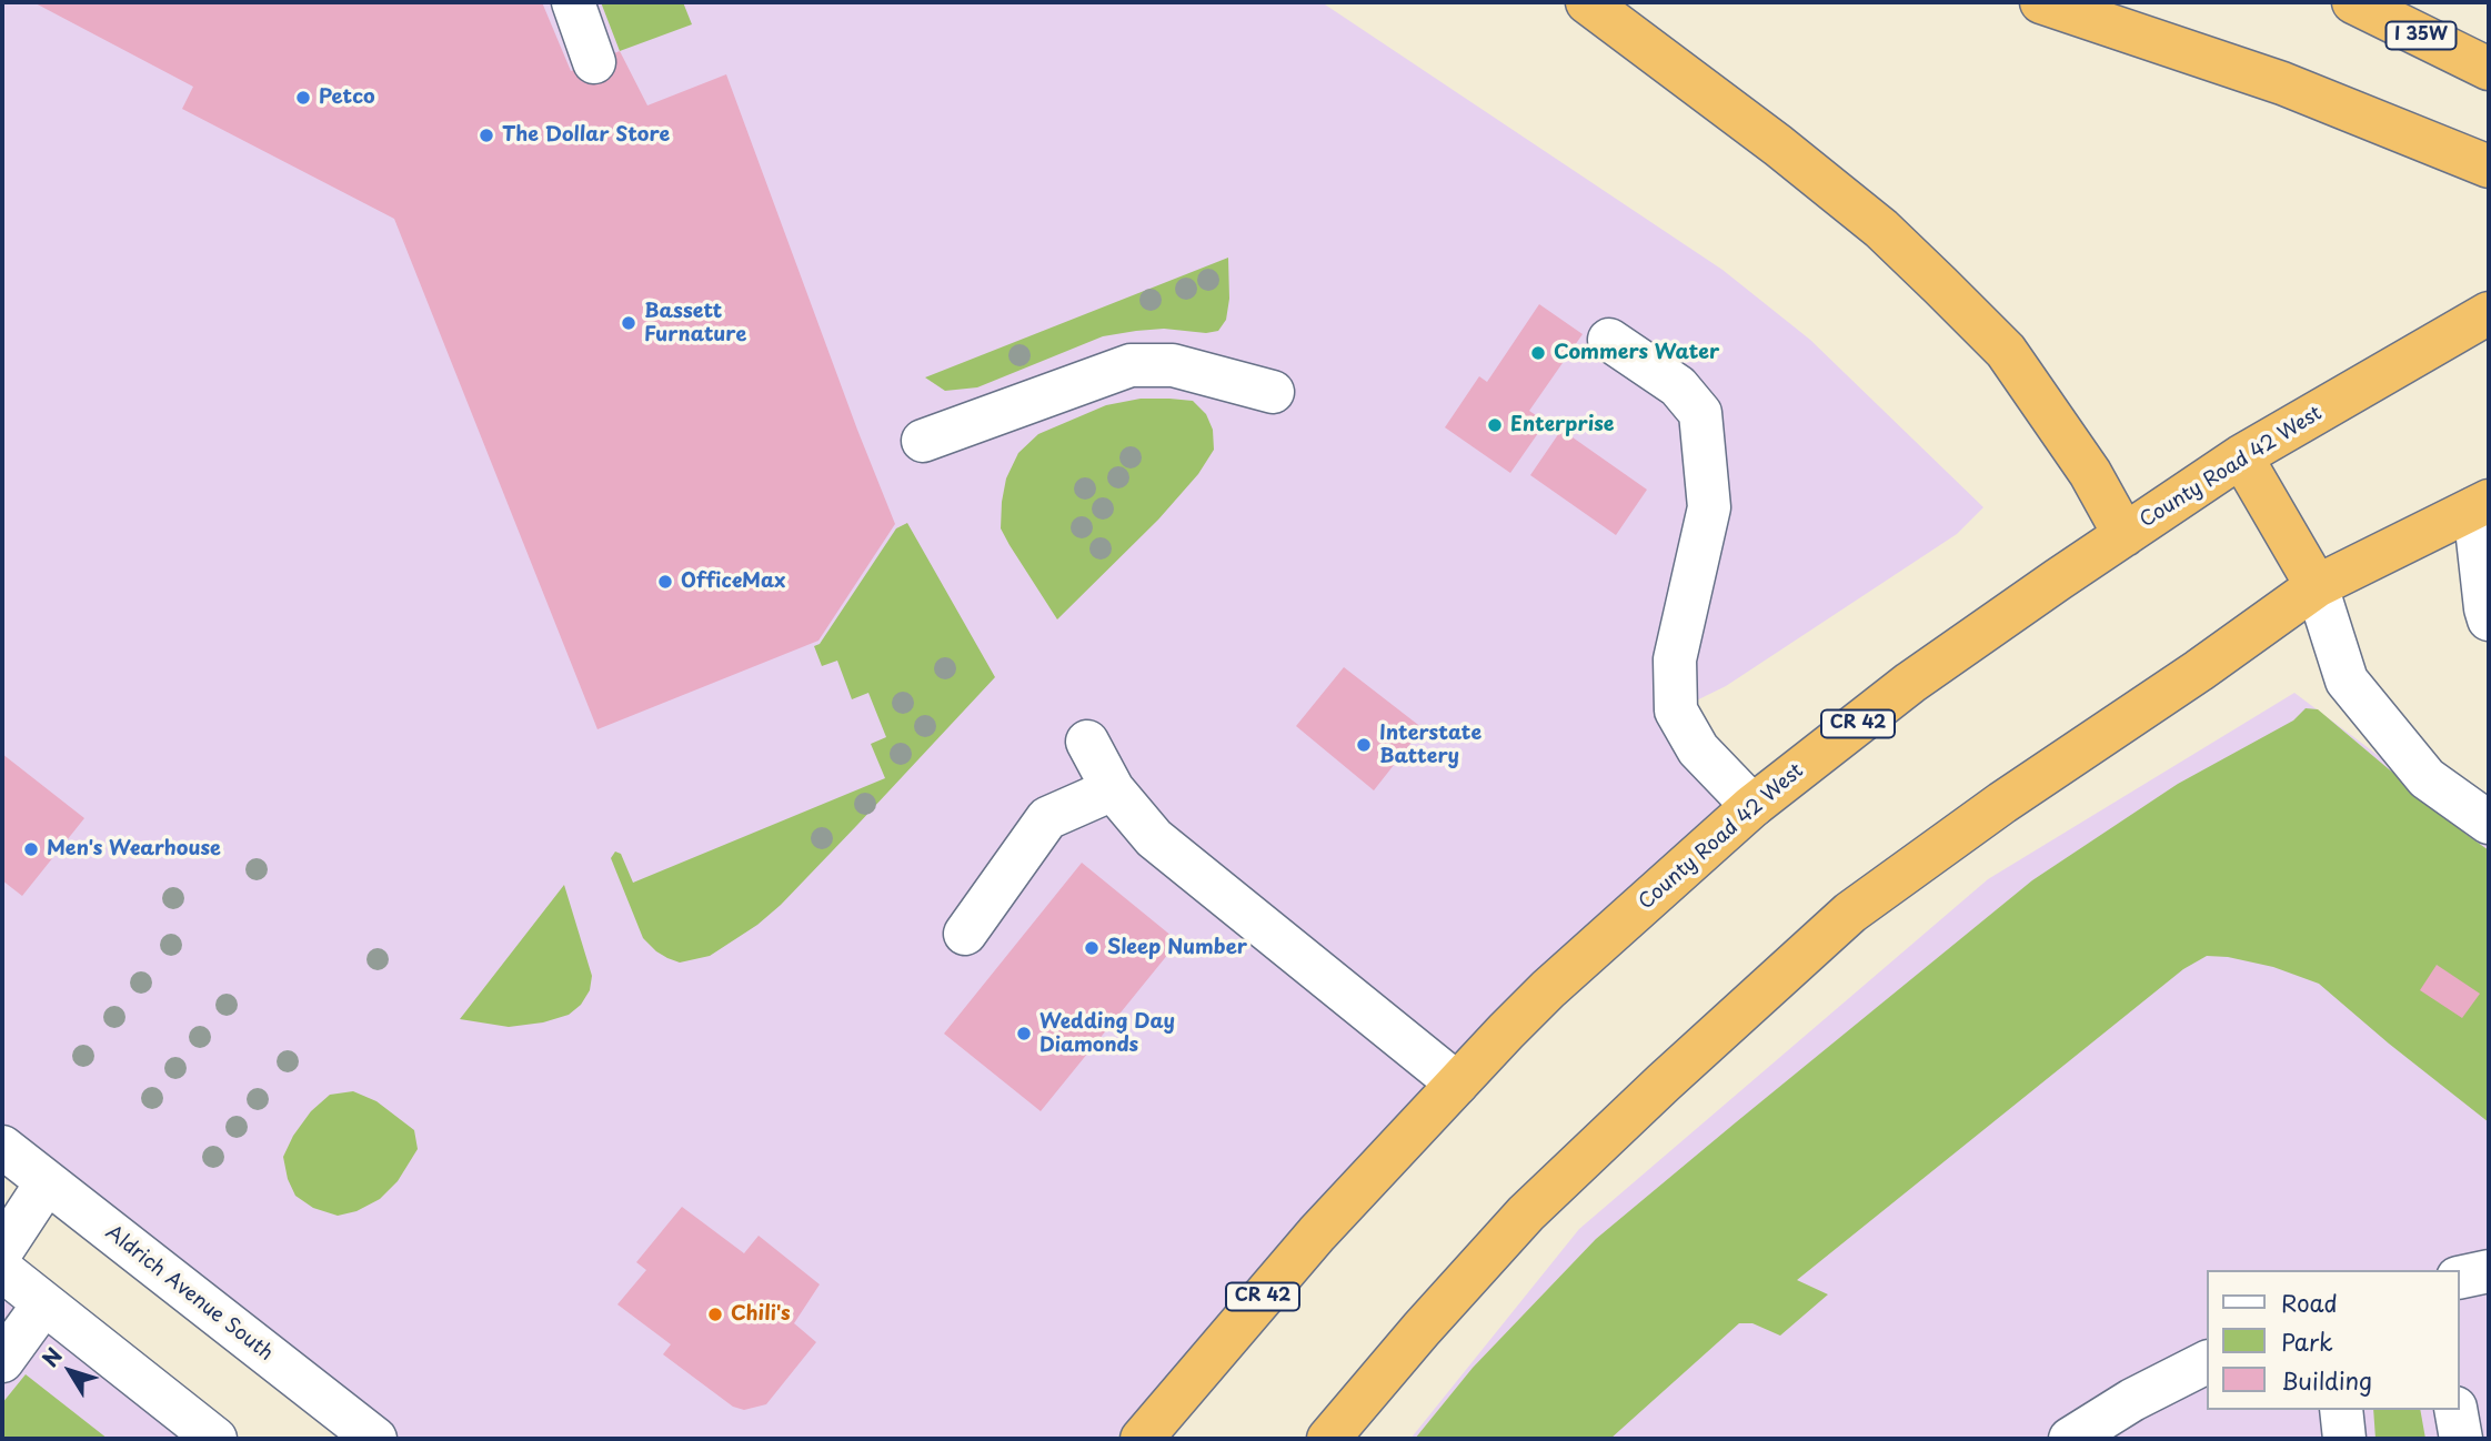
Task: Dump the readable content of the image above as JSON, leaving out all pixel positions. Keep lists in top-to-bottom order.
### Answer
{
  "streets": {
    "highway": ["I 35W", "County Road 42 West", "CR 42"],
    "street": ["Aldrich Avenue South"]
  },
  "places": [
    "Petco",
    "The Dollar Store",
    "Bassett Furnature",
    "Commers Water",
    "Enterprise",
    "OfficeMax",
    "Interstate Battery",
    "Men's Wearhouse",
    "Sleep Number",
    "Wedding Day Diamonds",
    "Chili's"
  ],
  "legend": ["Road", "Park", "Building"],
  "north": "top left"
}
